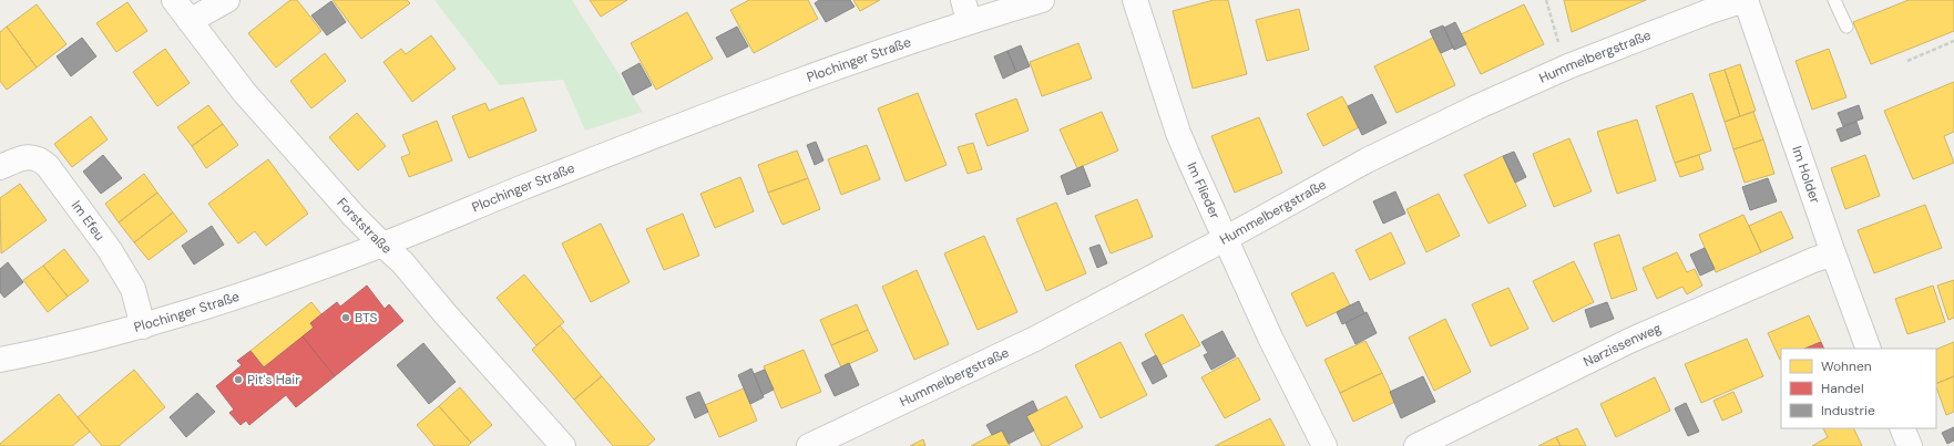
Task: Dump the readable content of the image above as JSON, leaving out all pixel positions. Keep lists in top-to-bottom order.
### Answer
{
  "streets": {
    "street": [
      "Hummelbergstraße",
      "Plochinger Straße",
      "Im Holder",
      "Im Flieder",
      "Im Efeu",
      "Forststraße",
      "Narzissenweg"
    ]
  },
  "crossings": [
    ["Hummelbergstraße", "Im Holder"],
    ["Hummelbergstraße", "Im Flieder"],
    ["Plochinger Straße", "Im Efeu"],
    ["Plochinger Straße", "Forststraße"],
    ["Im Holder", "Narzissenweg"]
  ],
  "places": ["BTS", "Pit's Hair"],
  "legend": ["Wohnen", "Handel", "Industrie"]
}
